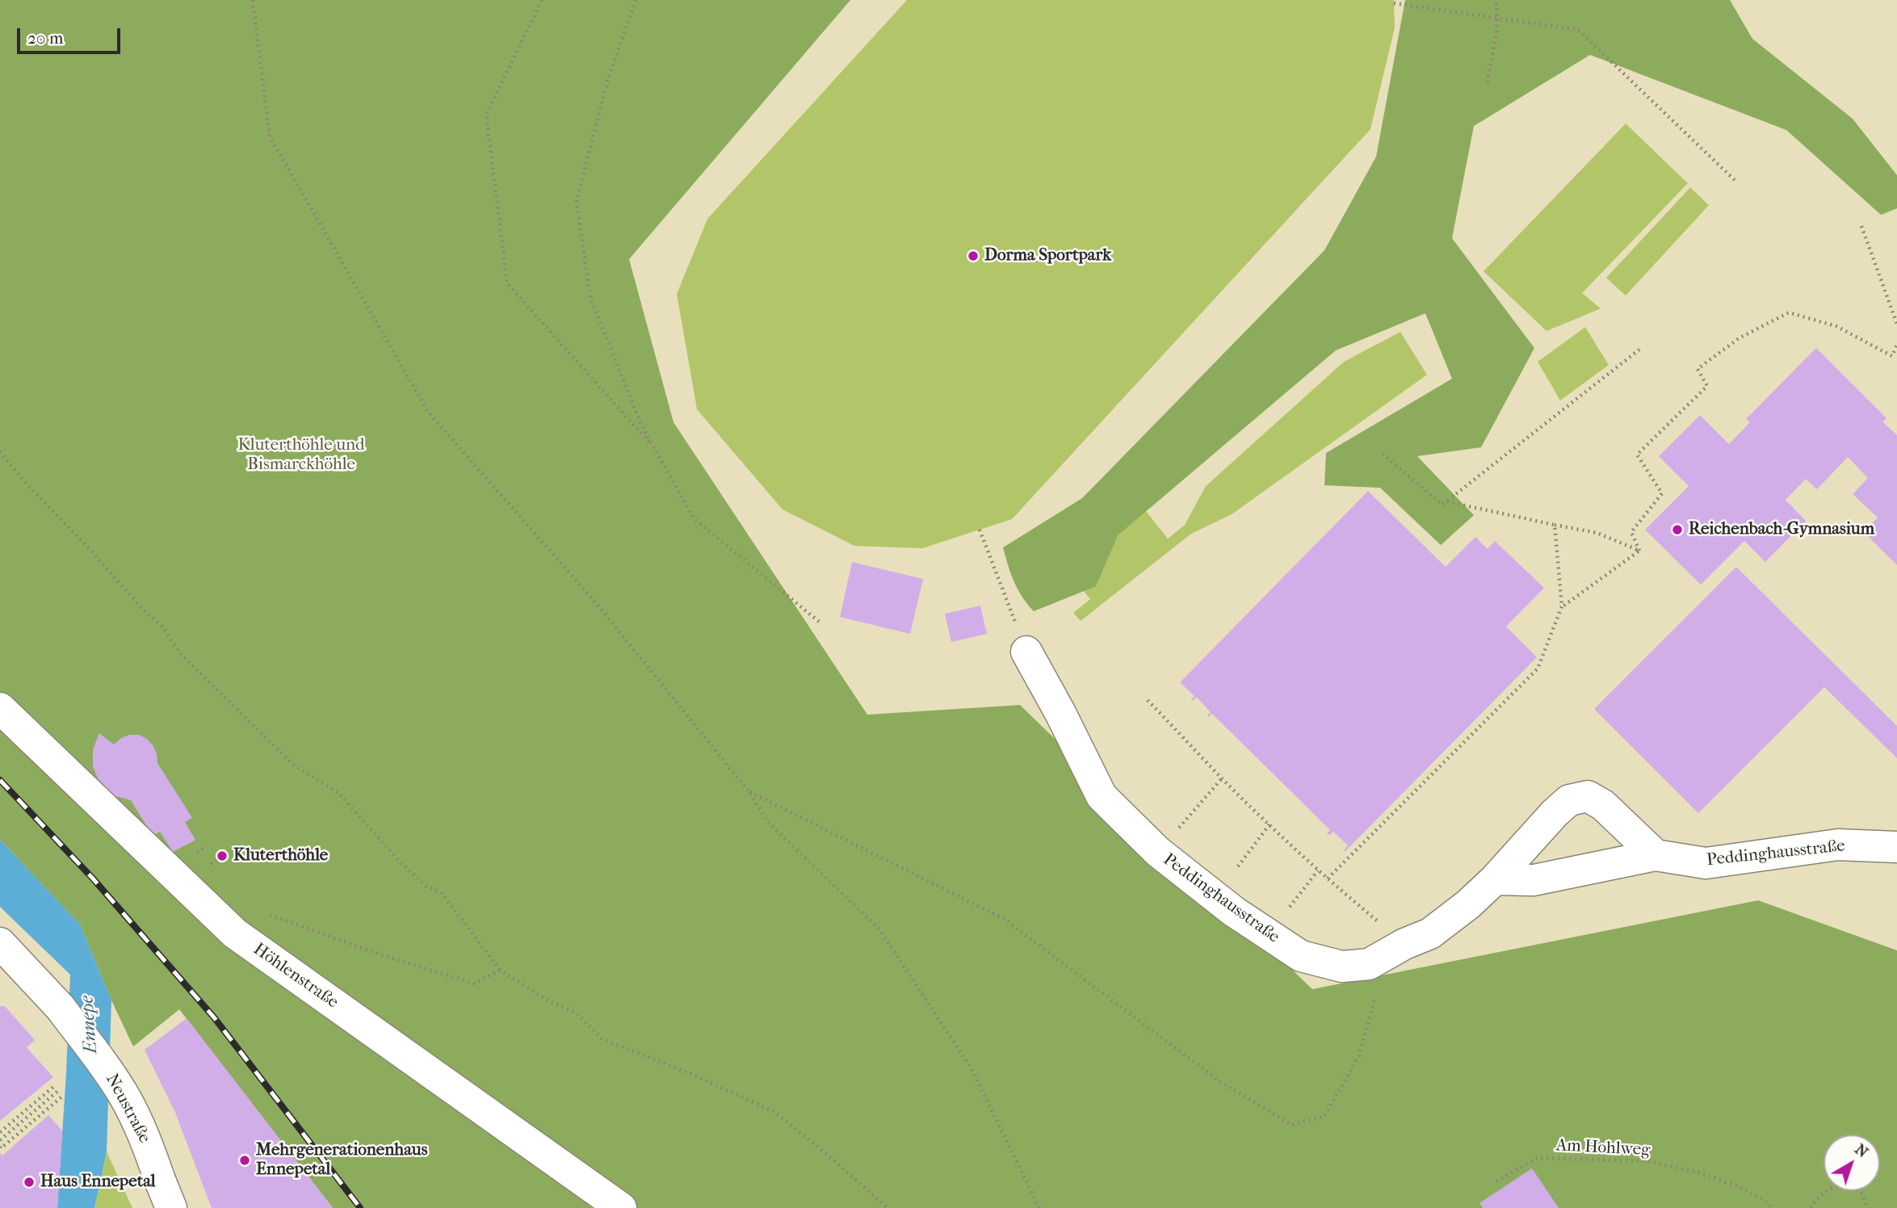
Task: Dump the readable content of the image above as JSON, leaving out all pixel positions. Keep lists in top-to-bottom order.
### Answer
{
  "streets": {
    "street": ["Peddinghausstraße", "Höhlenstraße", "Neustraße"],
    "path": ["Am Hohlweg"]
  },
  "water": ["Ennepe"],
  "parks": ["Kluterthöhle und Bismarckhöhle"],
  "places": [
    "Dorma Sportpark",
    "Reichenbach-Gymnasium",
    "Kluterthöhle",
    "Mehrgenerationenhaus Ennepetal",
    "Haus Ennepetal"
  ],
  "scale_bar": "20 m",
  "north": "top right"
}
